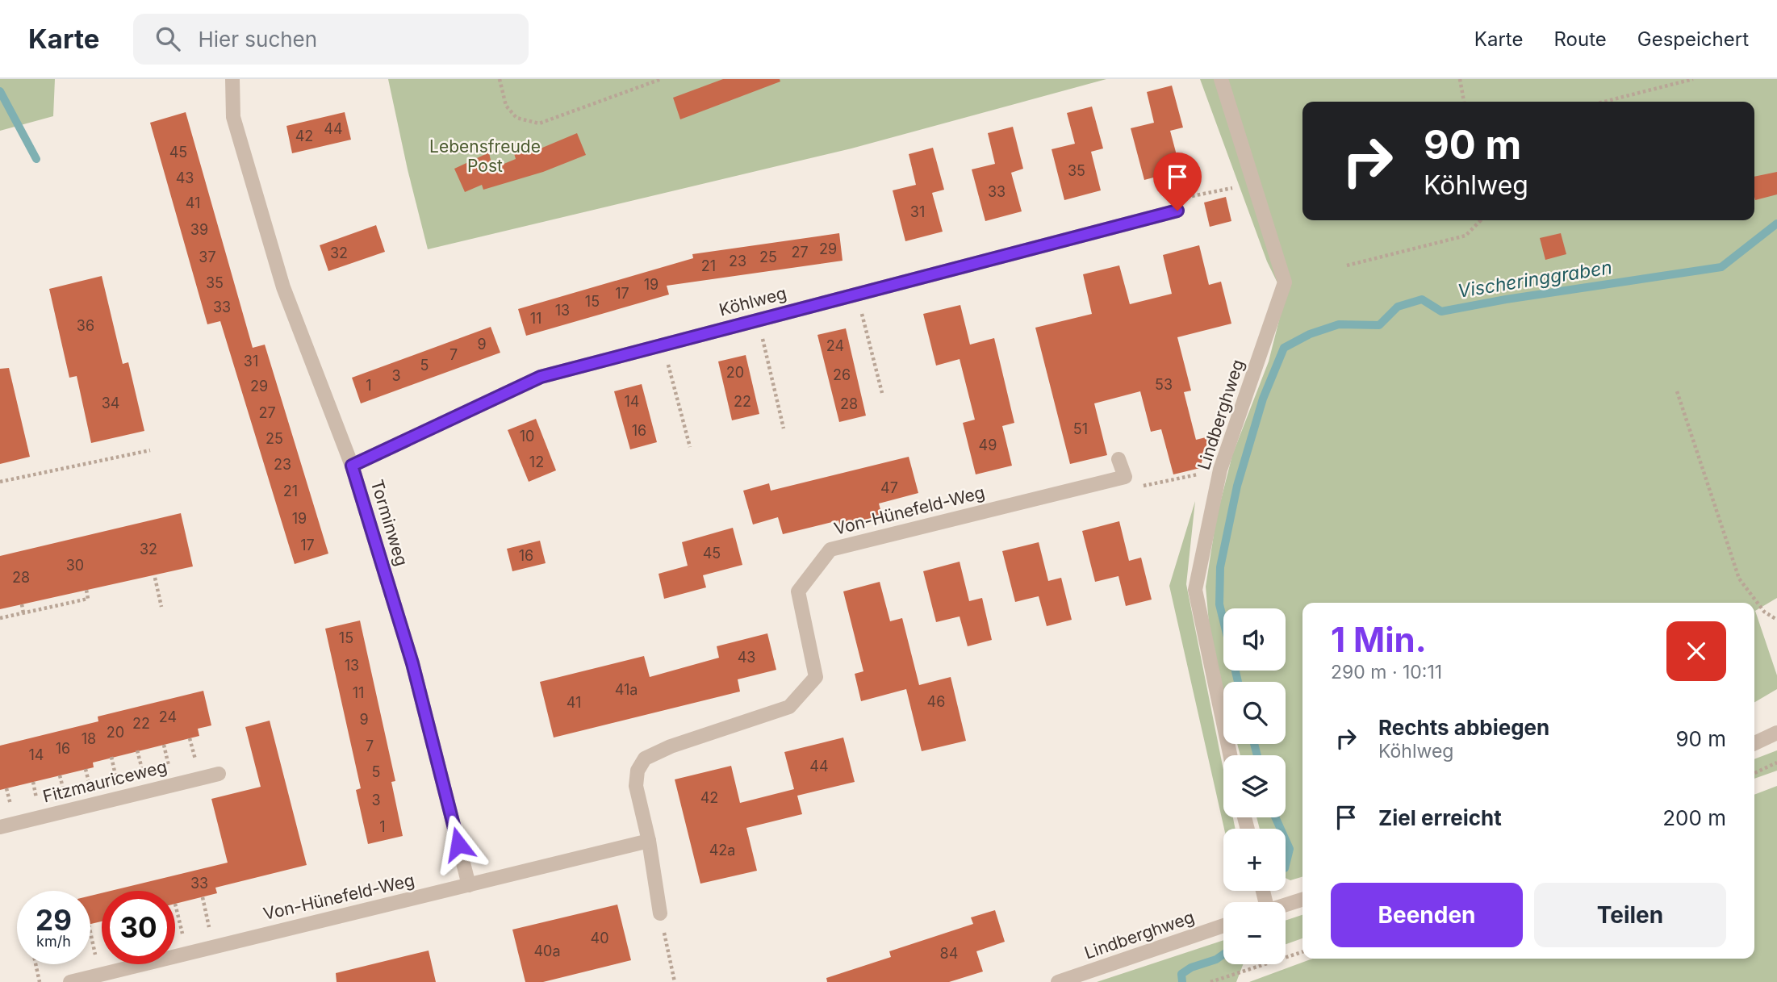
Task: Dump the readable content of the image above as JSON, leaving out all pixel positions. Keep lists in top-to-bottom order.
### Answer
{
  "streets": {
    "street": [
      "Köhlweg",
      "Lindberghweg",
      "Von-Hünefeld-Weg",
      "Torminweg",
      "Fitzmauriceweg"
    ]
  },
  "crossings": [
    ["Köhlweg", "Torminweg"],
    ["Von-Hünefeld-Weg", "Torminweg"]
  ],
  "water": ["Vischeringgraben"],
  "parks": ["Lebensfreude Post"],
  "house_numbers": [
    "44",
    "42",
    "45",
    "35",
    "43",
    "33",
    "41",
    "31",
    "39",
    "29",
    "27",
    "32",
    "37",
    "25",
    "23",
    "21",
    "35",
    "19",
    "17",
    "15",
    "33",
    "13",
    "11",
    "36",
    "9",
    "24",
    "7",
    "31",
    "5",
    "20",
    "26",
    "3",
    "53",
    "1",
    "29",
    "14",
    "22",
    "34",
    "28",
    "27",
    "51",
    "16",
    "10",
    "25",
    "49",
    "12",
    "23",
    "47",
    "21",
    "19",
    "17",
    "32",
    "45",
    "16",
    "30",
    "28",
    "15",
    "43",
    "13",
    "41a",
    "11",
    "46",
    "41",
    "24",
    "9",
    "22",
    "20",
    "18",
    "7",
    "16",
    "14",
    "44",
    "5",
    "42",
    "3",
    "1",
    "42a",
    "33",
    "40",
    "40a",
    "84"
  ],
  "page": {
    "header": "Karte",
    "search": "Hier suchen",
    "nav": ["Karte", "Route", "Gespeichert"],
    "turn": ["90 m", "Köhlweg"],
    "heading": ["1 Min.", "290 m · 10:11"],
    "map_buttons": ["+", "−"],
    "list": [
      {
        "name": "Rechts abbiegen",
        "note": "Köhlweg",
        "value": "90 m"
      },
      {
        "name": "Ziel erreicht",
        "value": "200 m"
      }
    ],
    "buttons": ["Beenden", "Teilen"],
    "speed": "29 km/h",
    "limit": "30"
  }
}
